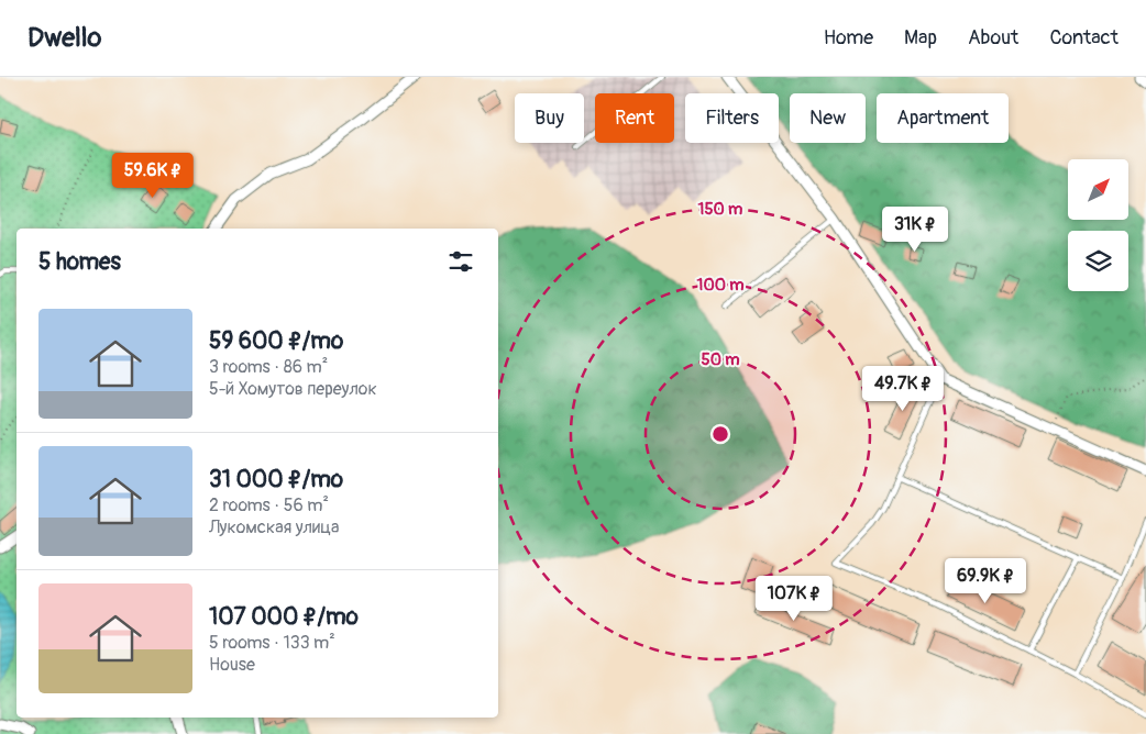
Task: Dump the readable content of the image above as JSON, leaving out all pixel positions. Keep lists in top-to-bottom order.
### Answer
{
  "north": "top right",
  "page": {
    "header": "Dwello",
    "nav": [
      "Home",
      "Map",
      "About",
      "Contact"
    ],
    "chip": [
      "Buy",
      "Rent",
      "Filters",
      "New",
      "Apartment"
    ],
    "price": [
      "59.6K ₽",
      "31K ₽",
      "49.7K ₽",
      "69.9K ₽",
      "107K ₽"
    ],
    "heading": "5 homes",
    "list": [
      {
        "name": "59 600 ₽/mo",
        "note": "3 rooms · 86 m² · 5-й Хомутов переулок"
      },
      {
        "name": "31 000 ₽/mo",
        "note": "2 rooms · 56 m² · Лукомская улица"
      },
      {
        "name": "107 000 ₽/mo",
        "note": "5 rooms · 133 m² · House"
      }
    ]
  },
  "rings": ["150 m", "100 m", "50 m"]
}
